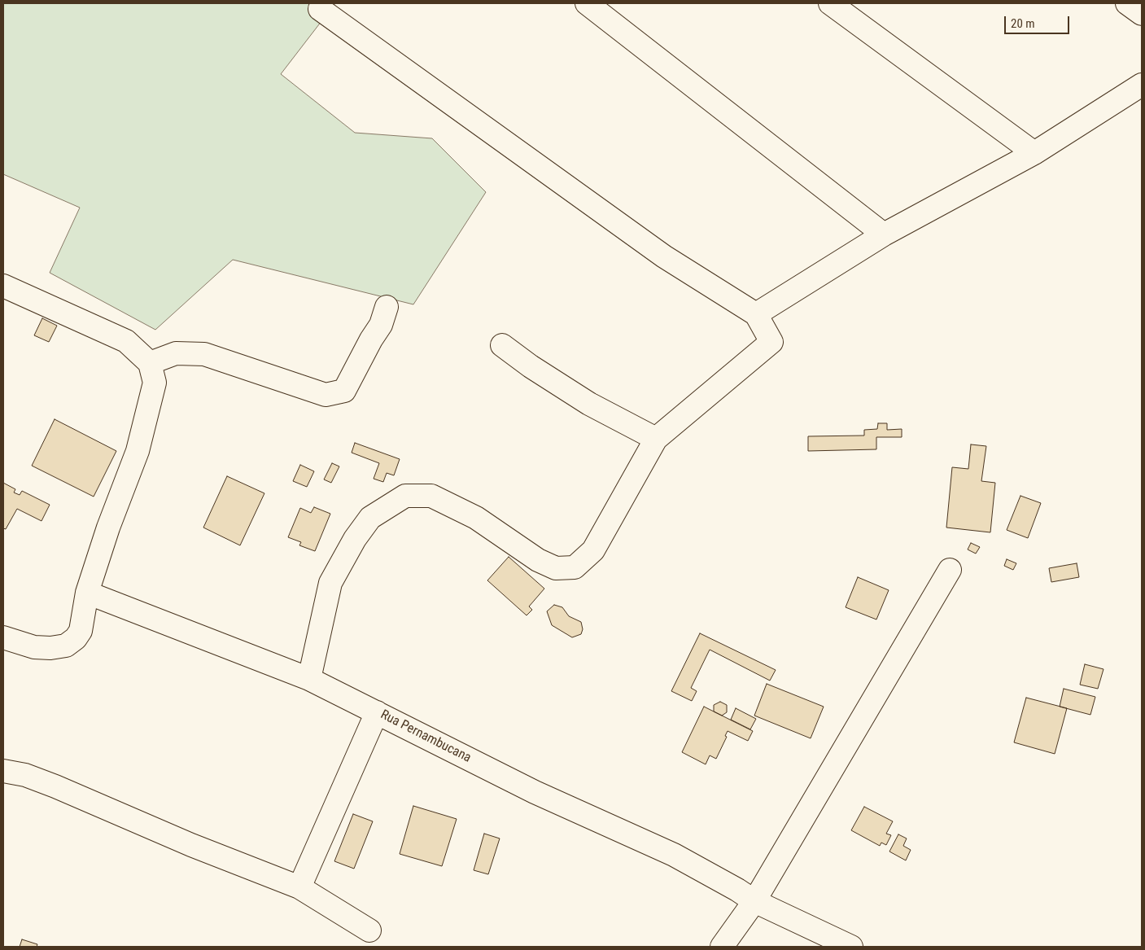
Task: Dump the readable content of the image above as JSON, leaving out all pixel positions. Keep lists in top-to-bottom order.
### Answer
{
  "streets": {
    "street": ["Rua Pernambucana"]
  },
  "scale_bar": "20 m"
}
